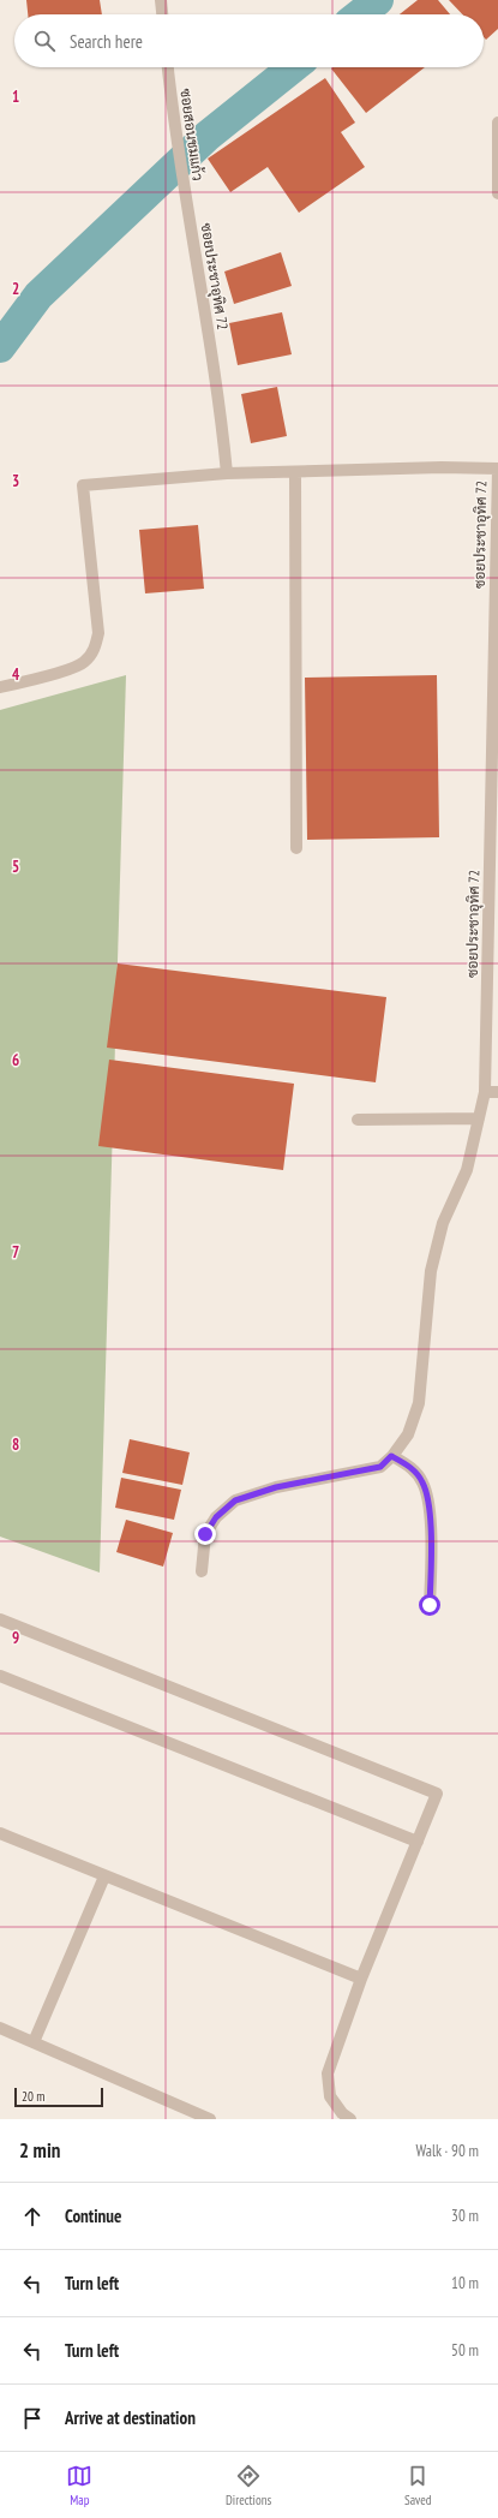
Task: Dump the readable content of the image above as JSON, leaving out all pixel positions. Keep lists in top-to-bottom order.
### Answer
{
  "streets": {
    "street": ["ซอยสอนชมแก้ว", "ซอยประชาอุทิศ 72"]
  },
  "crossings": [
    ["ซอยสอนชมแก้ว", "ซอยประชาอุทิศ 72"]
  ],
  "scale_bar": "20 m",
  "page": {
    "search": "Search here",
    "scale": "20 m",
    "heading": ["2 min", "Walk · 90 m"],
    "list": [
      ["Continue", "30 m"],
      ["Turn left", "10 m"],
      ["Turn left", "50 m"],
      "Arrive at destination"
    ],
    "nav": ["Map", "Directions", "Saved"]
  },
  "grid": {
    "rows": [
      "1",
      "2",
      "3",
      "4",
      "5",
      "6",
      "7",
      "8",
      "9"
    ]
  }
}
